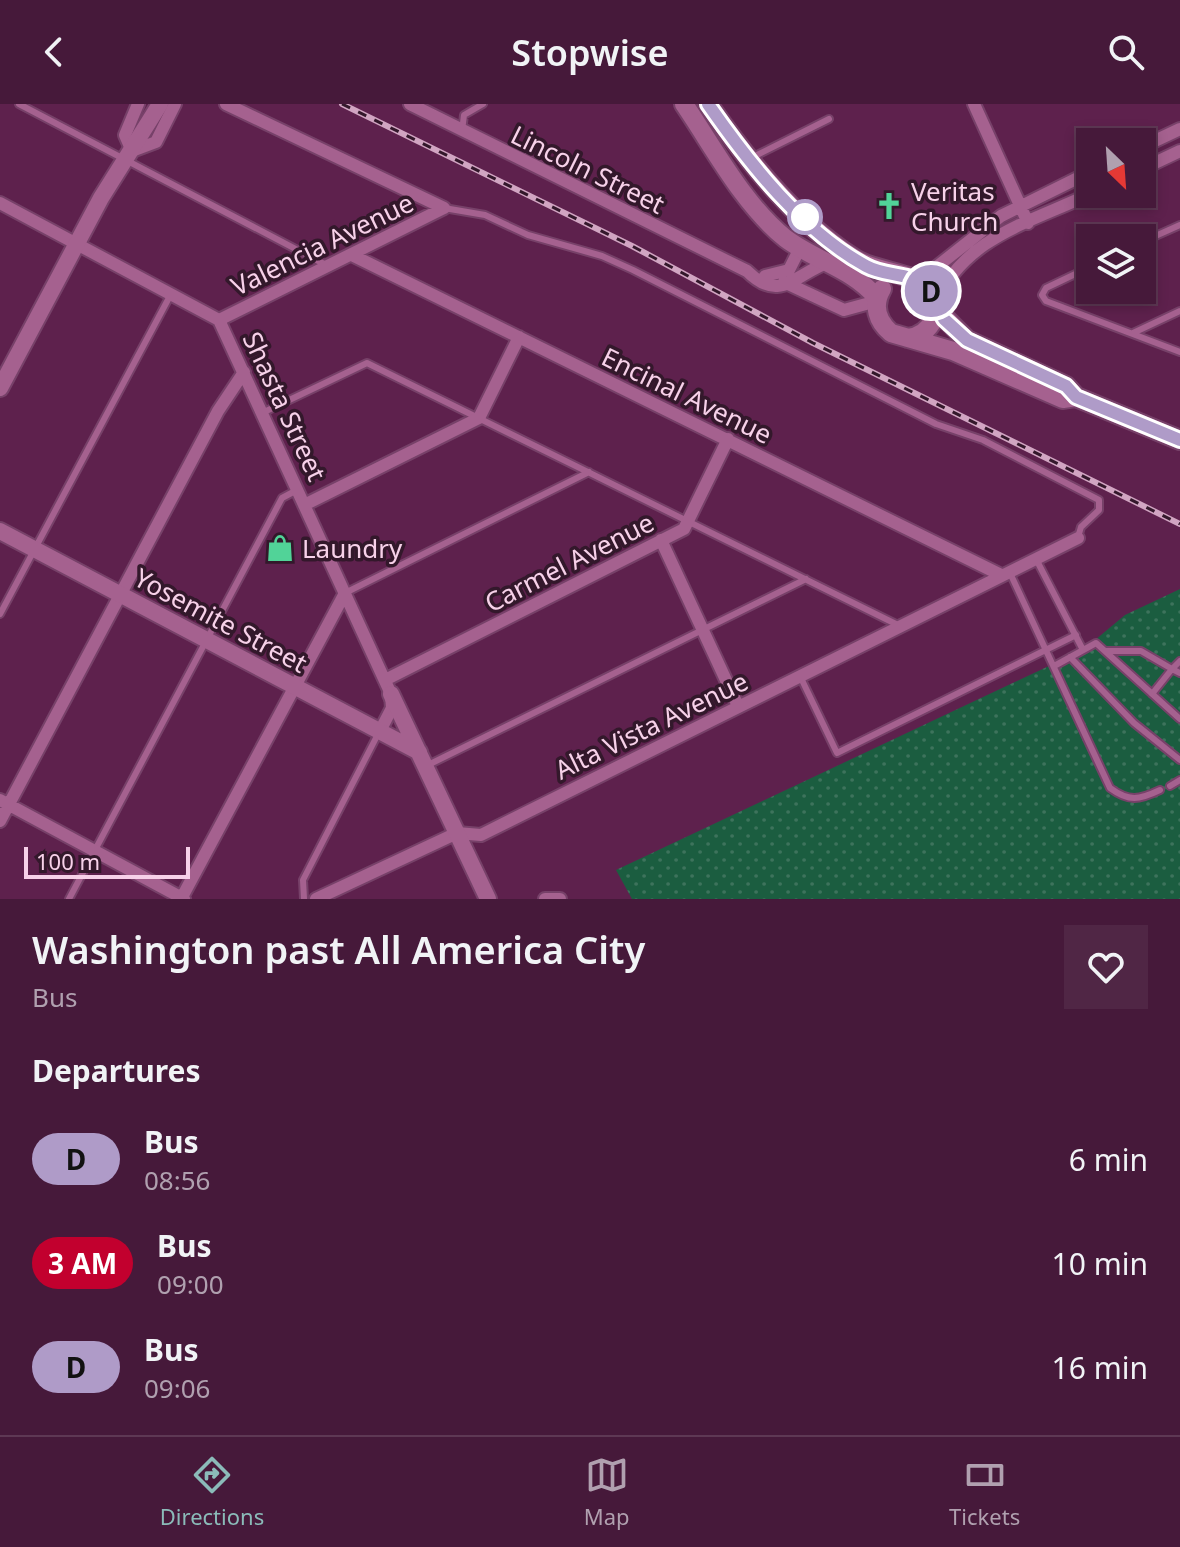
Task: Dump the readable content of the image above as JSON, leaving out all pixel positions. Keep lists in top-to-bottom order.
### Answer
{
  "streets": {
    "street": [
      "Lincoln Street",
      "Valencia Avenue",
      "Encinal Avenue",
      "Shasta Street",
      "Carmel Avenue",
      "Yosemite Street",
      "Alta Vista Avenue"
    ]
  },
  "crossings": [
    ["Valencia Avenue", "Encinal Avenue"],
    ["Valencia Avenue", "Shasta Street"],
    ["Encinal Avenue", "Carmel Avenue"],
    ["Encinal Avenue", "Alta Vista Avenue"],
    ["Shasta Street", "Carmel Avenue"],
    ["Shasta Street", "Yosemite Street"],
    ["Shasta Street", "Alta Vista Avenue"]
  ],
  "places": {
    "church": ["Veritas Church"],
    "shop": ["Laundry"]
  },
  "lines": ["bus line D"],
  "scale_bar": "100 m",
  "north": "bottom right",
  "page": {
    "header": "Stopwise",
    "on_map": "D",
    "scale": "100 m",
    "heading": [
      ["Washington past All America City", "Bus"],
      "Departures"
    ],
    "list": [
      {
        "mark": "D",
        "name": "Bus",
        "note": "08:56",
        "value": "6 min"
      },
      {
        "mark": "3 AM",
        "name": "Bus",
        "note": "09:00",
        "value": "10 min"
      },
      {
        "mark": "D",
        "name": "Bus",
        "note": "09:06",
        "value": "16 min"
      }
    ],
    "tabs": ["Directions", "Map", "Tickets"]
  }
}
